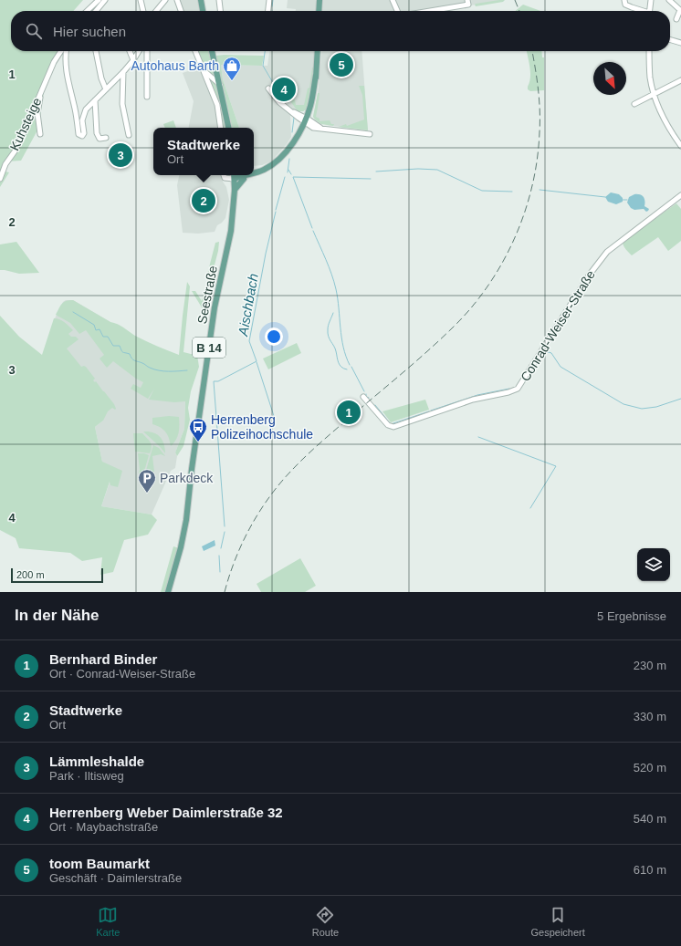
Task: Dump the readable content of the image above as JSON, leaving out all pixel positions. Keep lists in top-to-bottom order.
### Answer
{
  "streets": {
    "main road": ["Seestraße", "B 14"],
    "street": ["Kuhsteige", "Conrad-Weiser-Straße"]
  },
  "water": ["Aischbach"],
  "places": {
    "shop": ["Autohaus Barth"],
    "bus stop": ["Herrenberg Polizeihochschule"],
    "parking": ["Parkdeck"]
  },
  "scale_bar": "200 m",
  "north": "bottom right",
  "page": {
    "search": "Hier suchen",
    "pins": [
      "5",
      "4",
      "3",
      "2",
      "1"
    ],
    "popup": ["Stadtwerke", "Ort"],
    "scale": "200 m",
    "heading": ["In der Nähe", "5 Ergebnisse"],
    "list": [
      {
        "mark": "1",
        "name": "Bernhard Binder",
        "note": "Ort · Conrad-Weiser-Straße",
        "value": "230 m"
      },
      {
        "mark": "2",
        "name": "Stadtwerke",
        "note": "Ort",
        "value": "330 m"
      },
      {
        "mark": "3",
        "name": "Lämmleshalde",
        "note": "Park · Iltisweg",
        "value": "520 m"
      },
      {
        "mark": "4",
        "name": "Herrenberg Weber Daimlerstraße 32",
        "note": "Ort · Maybachstraße",
        "value": "540 m"
      },
      {
        "mark": "5",
        "name": "toom Baumarkt",
        "note": "Geschäft · Daimlerstraße",
        "value": "610 m"
      }
    ],
    "nav": ["Karte", "Route", "Gespeichert"]
  },
  "grid": {
    "rows": [
      "1",
      "2",
      "3",
      "4"
    ]
  }
}
